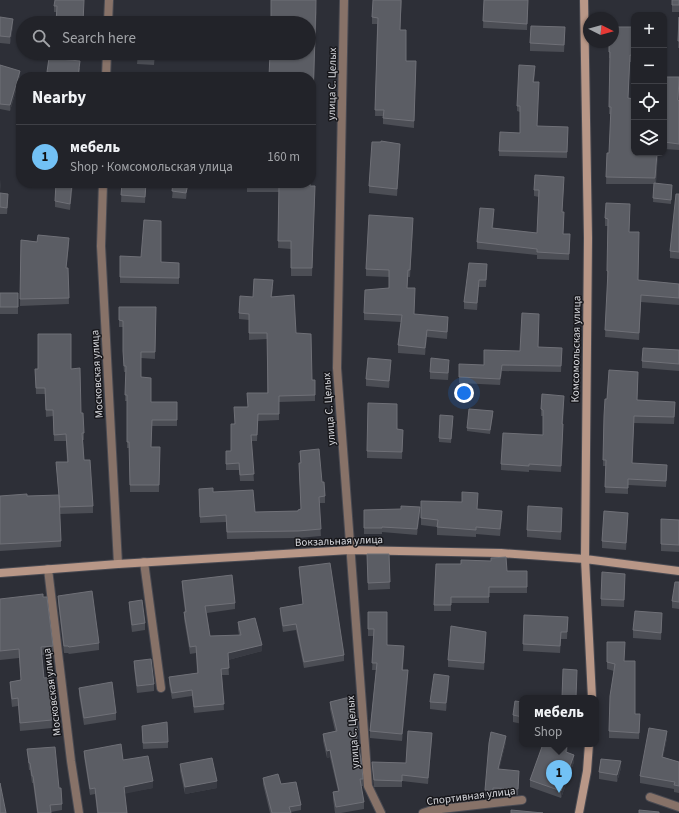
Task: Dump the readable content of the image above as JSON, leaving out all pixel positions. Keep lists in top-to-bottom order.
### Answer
{
  "streets": {
    "main road": ["Комсомольская улица", "Вокзальная улица"],
    "street": ["улица С. Целых", "Московская улица", "Спортивная улица"]
  },
  "crossings": [
    ["улица С. Целых", "Вокзальная улица"],
    ["Комсомольская улица", "Вокзальная улица"],
    ["Московская улица", "Вокзальная улица"]
  ],
  "north": "right",
  "page": {
    "map_buttons": ["+", "−"],
    "search": "Search here",
    "heading": "Nearby",
    "list": [
      {
        "mark": "1",
        "name": "мебель",
        "note": "Shop · Комсомольская улица",
        "value": "160 m"
      }
    ],
    "popup": ["мебель", "Shop"],
    "pins": "1"
  }
}
